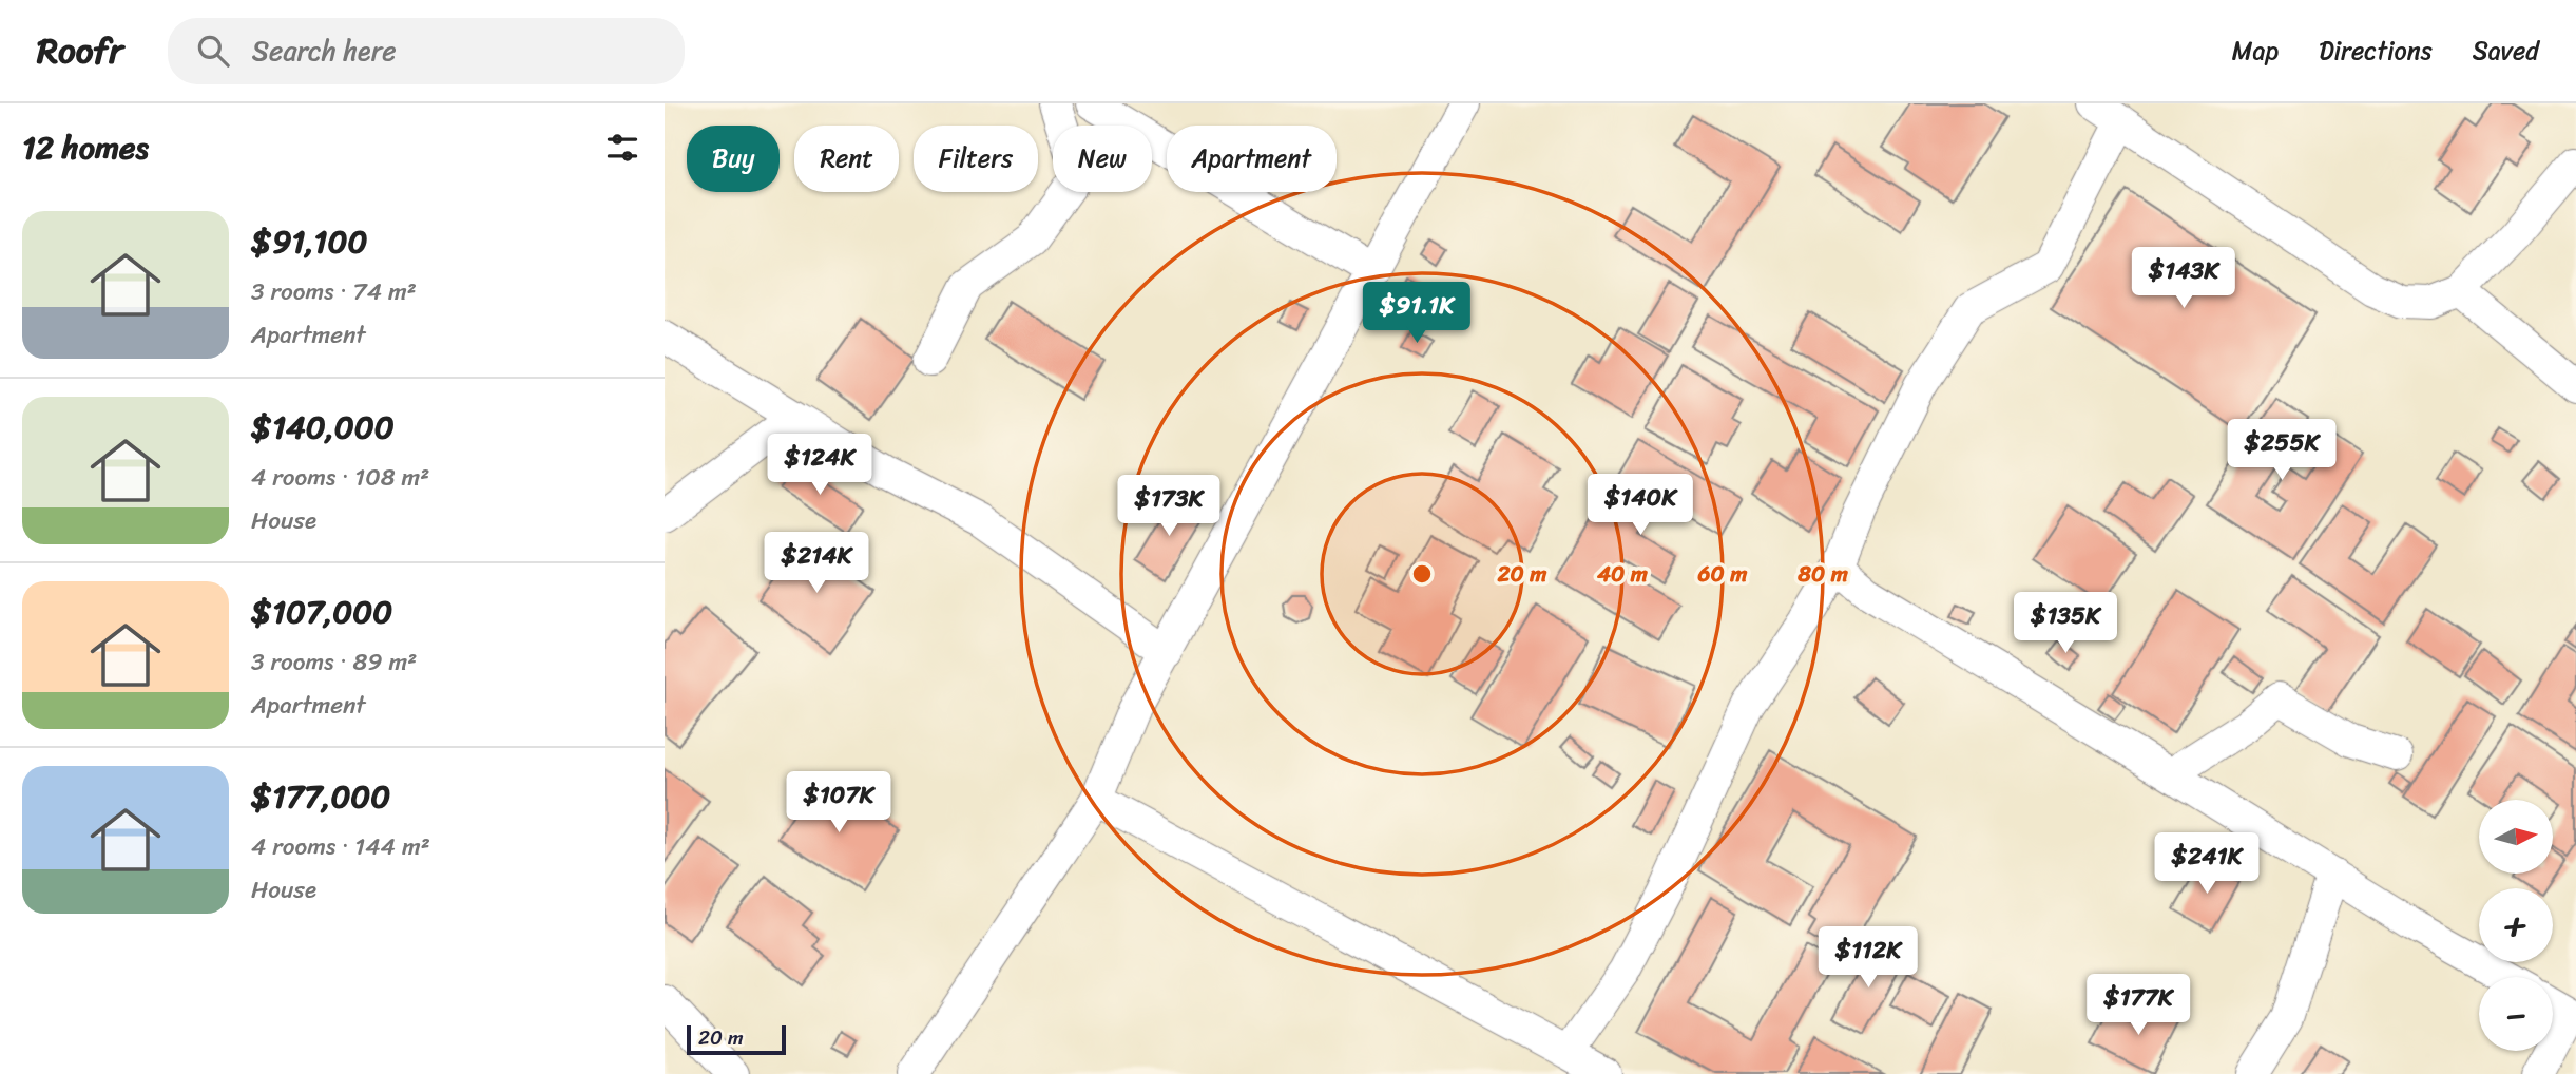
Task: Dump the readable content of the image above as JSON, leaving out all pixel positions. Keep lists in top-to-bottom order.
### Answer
{
  "scale_bar": "20 m",
  "north": "right",
  "page": {
    "header": "Roofr",
    "search": "Search here",
    "nav": ["Map", "Directions", "Saved"],
    "heading": "12 homes",
    "chip": [
      "Buy",
      "Rent",
      "Filters",
      "New",
      "Apartment"
    ],
    "list": [
      {
        "name": "$91,100",
        "note": "3 rooms · 74 m² · Apartment"
      },
      {
        "name": "$140,000",
        "note": "4 rooms · 108 m² · House"
      },
      {
        "name": "$107,000",
        "note": "3 rooms · 89 m² · Apartment"
      },
      {
        "name": "$177,000",
        "note": "4 rooms · 144 m² · House"
      }
    ],
    "price": [
      "$143K",
      "$91.1K",
      "$255K",
      "$124K",
      "$140K",
      "$173K",
      "$214K",
      "$135K",
      "$107K",
      "$241K",
      "$112K",
      "$177K"
    ],
    "map_buttons": ["+", "−"],
    "scale": "20 m"
  },
  "rings": [
    "20 m",
    "40 m",
    "60 m",
    "80 m"
  ]
}
